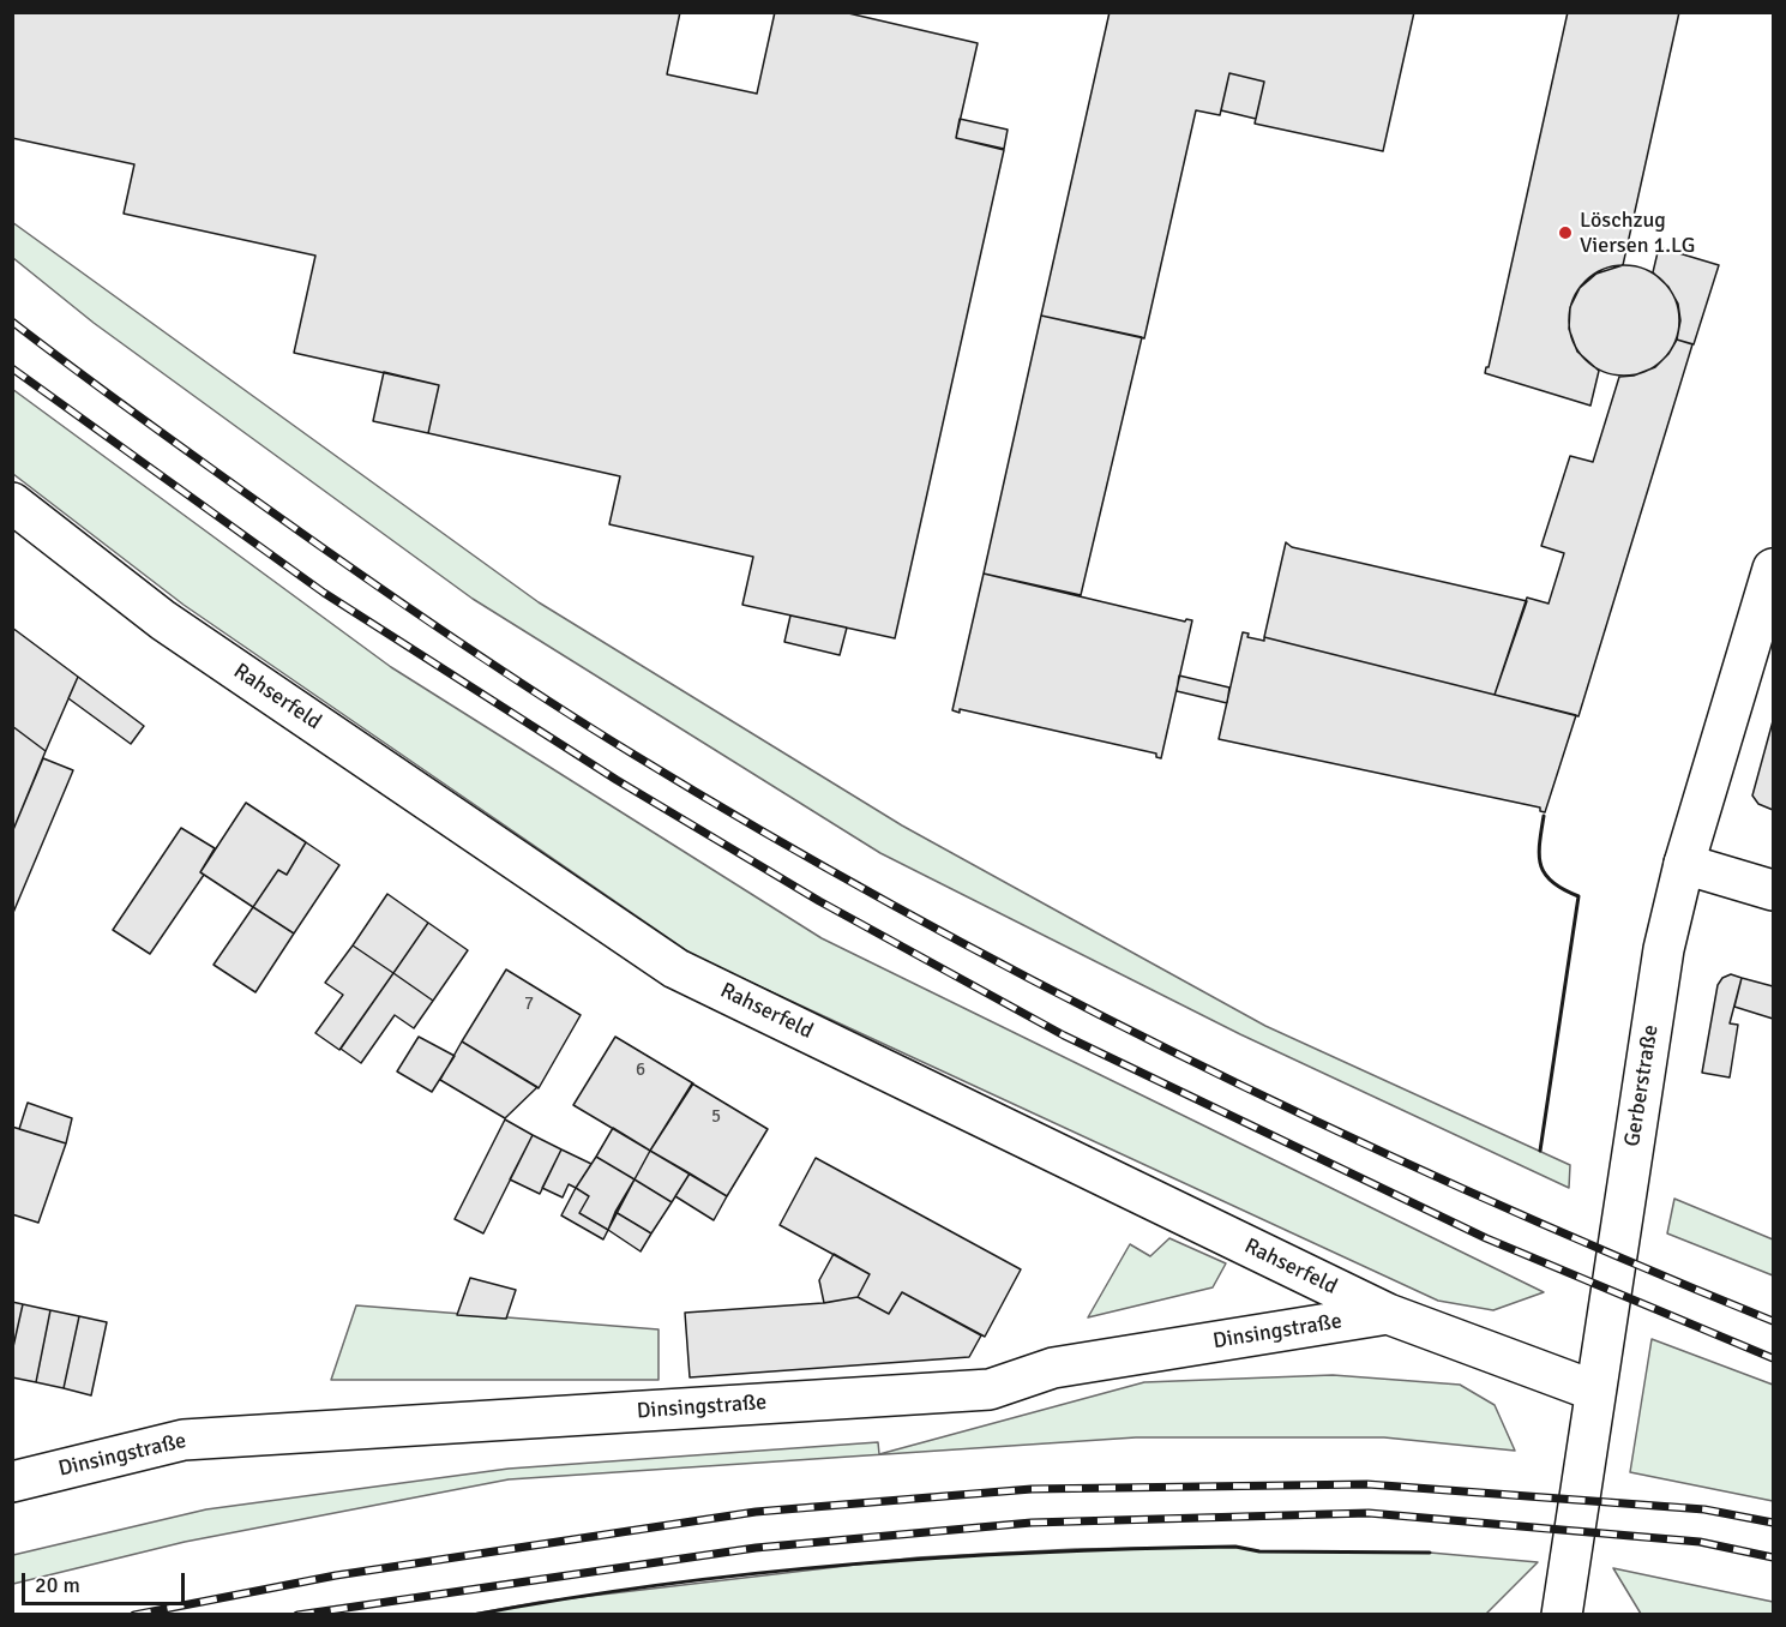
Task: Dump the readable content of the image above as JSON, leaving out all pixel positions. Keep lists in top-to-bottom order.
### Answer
{
  "streets": {
    "street": ["Rahserfeld", "Gerberstraße", "Dinsingstraße"]
  },
  "crossings": [
    ["Rahserfeld", "Gerberstraße"],
    ["Rahserfeld", "Dinsingstraße"]
  ],
  "places": ["Löschzug Viersen 1.LG"],
  "house_numbers": ["7", "6", "5"],
  "scale_bar": "20 m"
}
